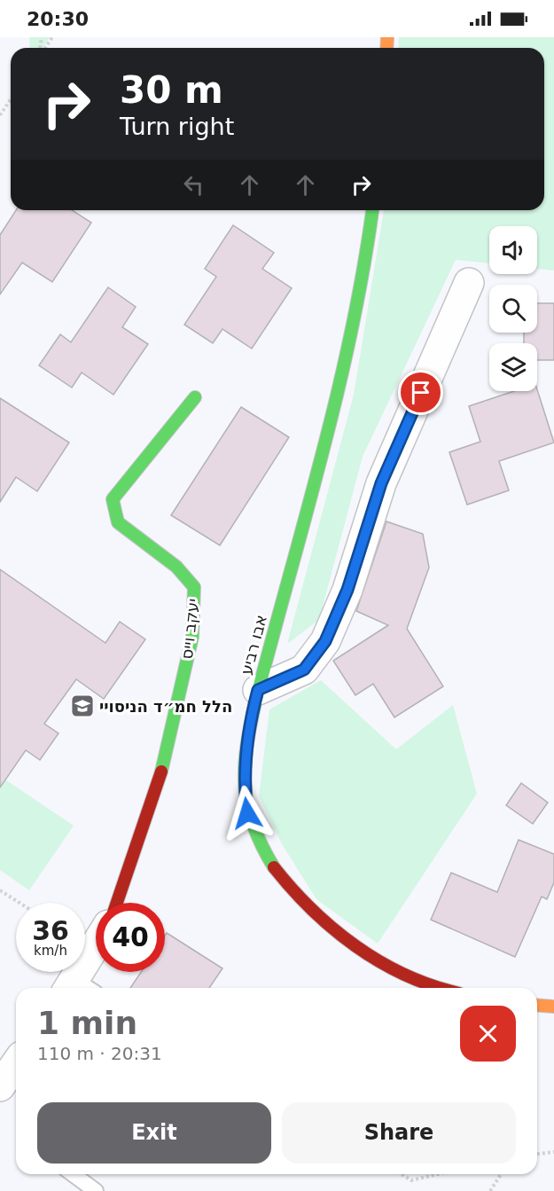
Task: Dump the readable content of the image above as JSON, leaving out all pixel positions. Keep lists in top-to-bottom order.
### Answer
{
  "streets": {
    "street": ["יעקב וייס", "אבו רביע"]
  },
  "places": {
    "school or university": ["הלל חמ״ד הניסויי"]
  },
  "page": {
    "status": "20:30",
    "turn": ["30 m", "Turn right"],
    "speed": "36 km/h",
    "limit": "40",
    "heading": ["1 min", "110 m · 20:31"],
    "buttons": ["Exit", "Share"]
  }
}
